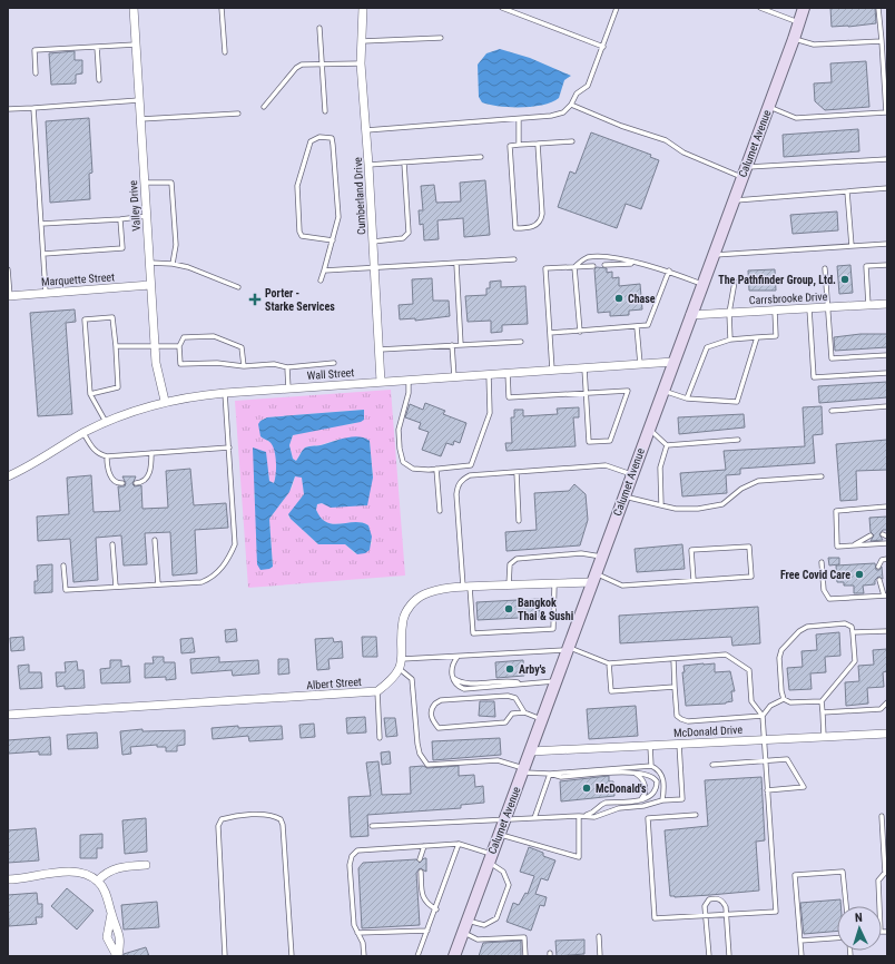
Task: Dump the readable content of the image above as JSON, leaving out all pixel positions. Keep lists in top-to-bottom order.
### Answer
{
  "streets": {
    "main road": ["Calumet Avenue"],
    "street": [
      "Cumberland Drive",
      "Valley Drive",
      "Marquette Street",
      "Carrsbrooke Drive",
      "Wall Street",
      "Albert Street",
      "McDonald Drive"
    ]
  },
  "crossings": [
    ["Calumet Avenue", "Carrsbrooke Drive"],
    ["Calumet Avenue", "Wall Street"],
    ["Calumet Avenue", "Albert Street"],
    ["Calumet Avenue", "McDonald Drive"],
    ["Cumberland Drive", "Wall Street"],
    ["Valley Drive", "Marquette Street"],
    ["Valley Drive", "Wall Street"]
  ],
  "places": {
    "other": [
      "The Pathfinder Group, Ltd.",
      "Chase",
      "Free Covid Care",
      "Bangkok Thai & Sushi",
      "Arby's",
      "McDonald's"
    ],
    "health": ["Porter - Starke Services"]
  },
  "north": "top"
}
